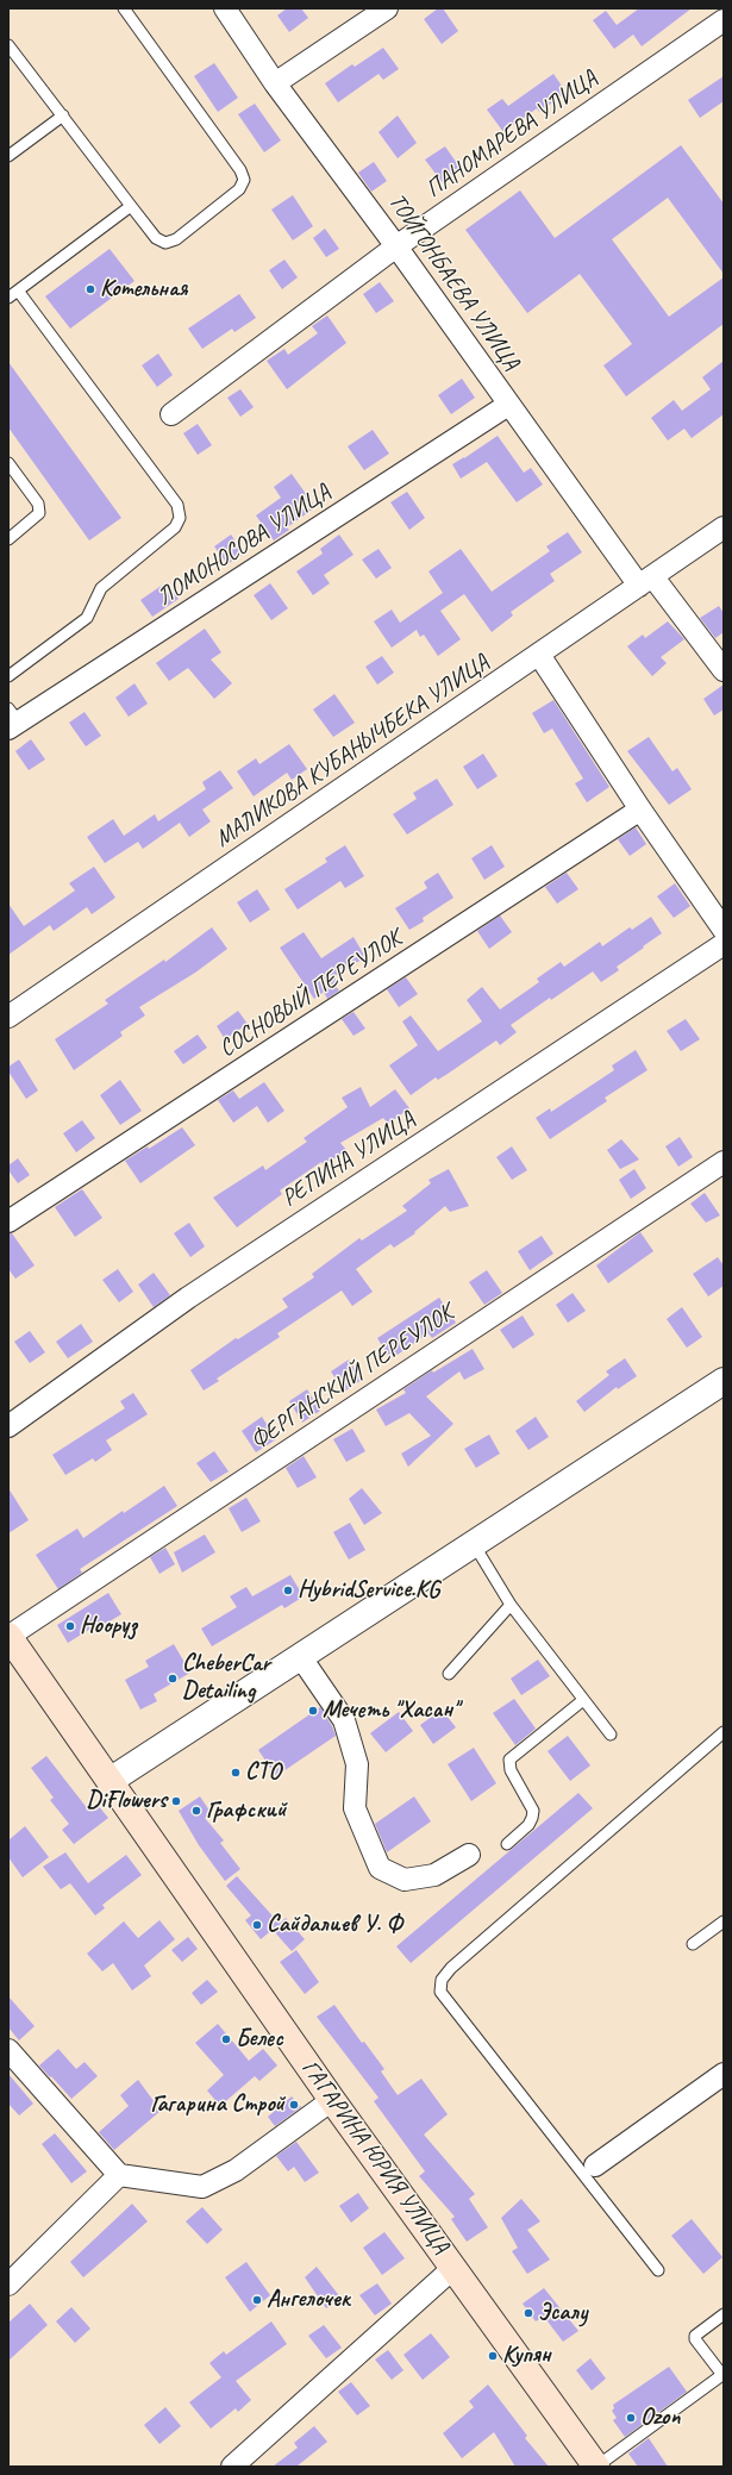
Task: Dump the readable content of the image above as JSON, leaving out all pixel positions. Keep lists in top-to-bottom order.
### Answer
{
  "streets": {
    "main road": ["ГАГАРИНА ЮРИЯ УЛИЦА"],
    "street": [
      "ПАНОМАРЕВА УЛИЦА",
      "ТОЙГОНБАЕВА УЛИЦА",
      "ЛОМОНОСОВА УЛИЦА",
      "МАЛИКОВА КУБАНЫЧБЕКА УЛИЦА",
      "СОСНОВЫЙ ПЕРЕУЛОК",
      "РЕПИНА УЛИЦА",
      "ФЕРГАНСКИЙ ПЕРЕУЛОК"
    ]
  },
  "crossings": [
    ["ПАНОМАРЕВА УЛИЦА", "ТОЙГОНБАЕВА УЛИЦА"],
    ["ТОЙГОНБАЕВА УЛИЦА", "ЛОМОНОСОВА УЛИЦА"],
    ["ТОЙГОНБАЕВА УЛИЦА", "МАЛИКОВА КУБАНЫЧБЕКА УЛИЦА"],
    ["ФЕРГАНСКИЙ ПЕРЕУЛОК", "ГАГАРИНА ЮРИЯ УЛИЦА"]
  ],
  "places": [
    "Котельная",
    "HybridService.KG",
    "Нооруз",
    "CheberCar Detailing",
    "Мечеть \"Хасан\"",
    "СТО",
    "DiFlowers",
    "Графский",
    "Сайдалиев У. Ф",
    "Белес",
    "Гагарина Строй",
    "Ангелочек",
    "Эсалу",
    "Купян",
    "Ozon"
  ]
}
